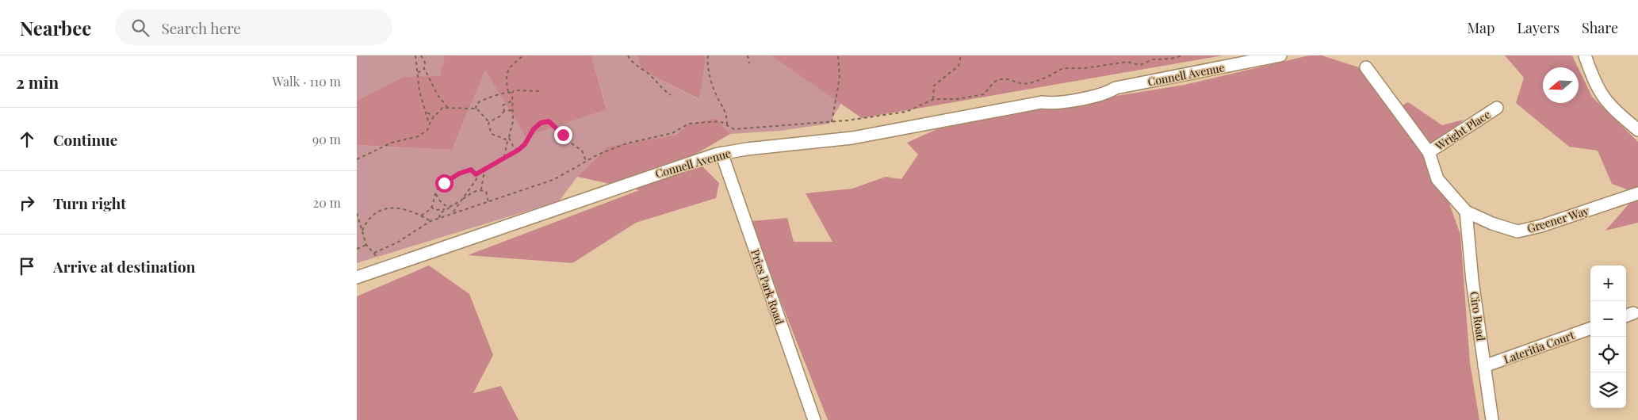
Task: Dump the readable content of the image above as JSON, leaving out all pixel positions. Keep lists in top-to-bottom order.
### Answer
{
  "streets": {
    "street": [
      "Connell Avenue",
      "Wright Place",
      "Greener Way",
      "Pries Park Road",
      "Ciro Road",
      "Lateritia Court"
    ]
  },
  "crossings": [
    ["Connell Avenue", "Pries Park Road"],
    ["Wright Place", "Greener Way"],
    ["Greener Way", "Ciro Road"],
    ["Ciro Road", "Lateritia Court"]
  ],
  "north": "left",
  "page": {
    "header": "Nearbee",
    "search": "Search here",
    "nav": ["Map", "Layers", "Share"],
    "heading": ["2 min", "Walk · 110 m"],
    "list": [
      ["Continue", "90 m"],
      ["Turn right", "20 m"],
      "Arrive at destination"
    ],
    "map_buttons": ["+", "−"]
  }
}
